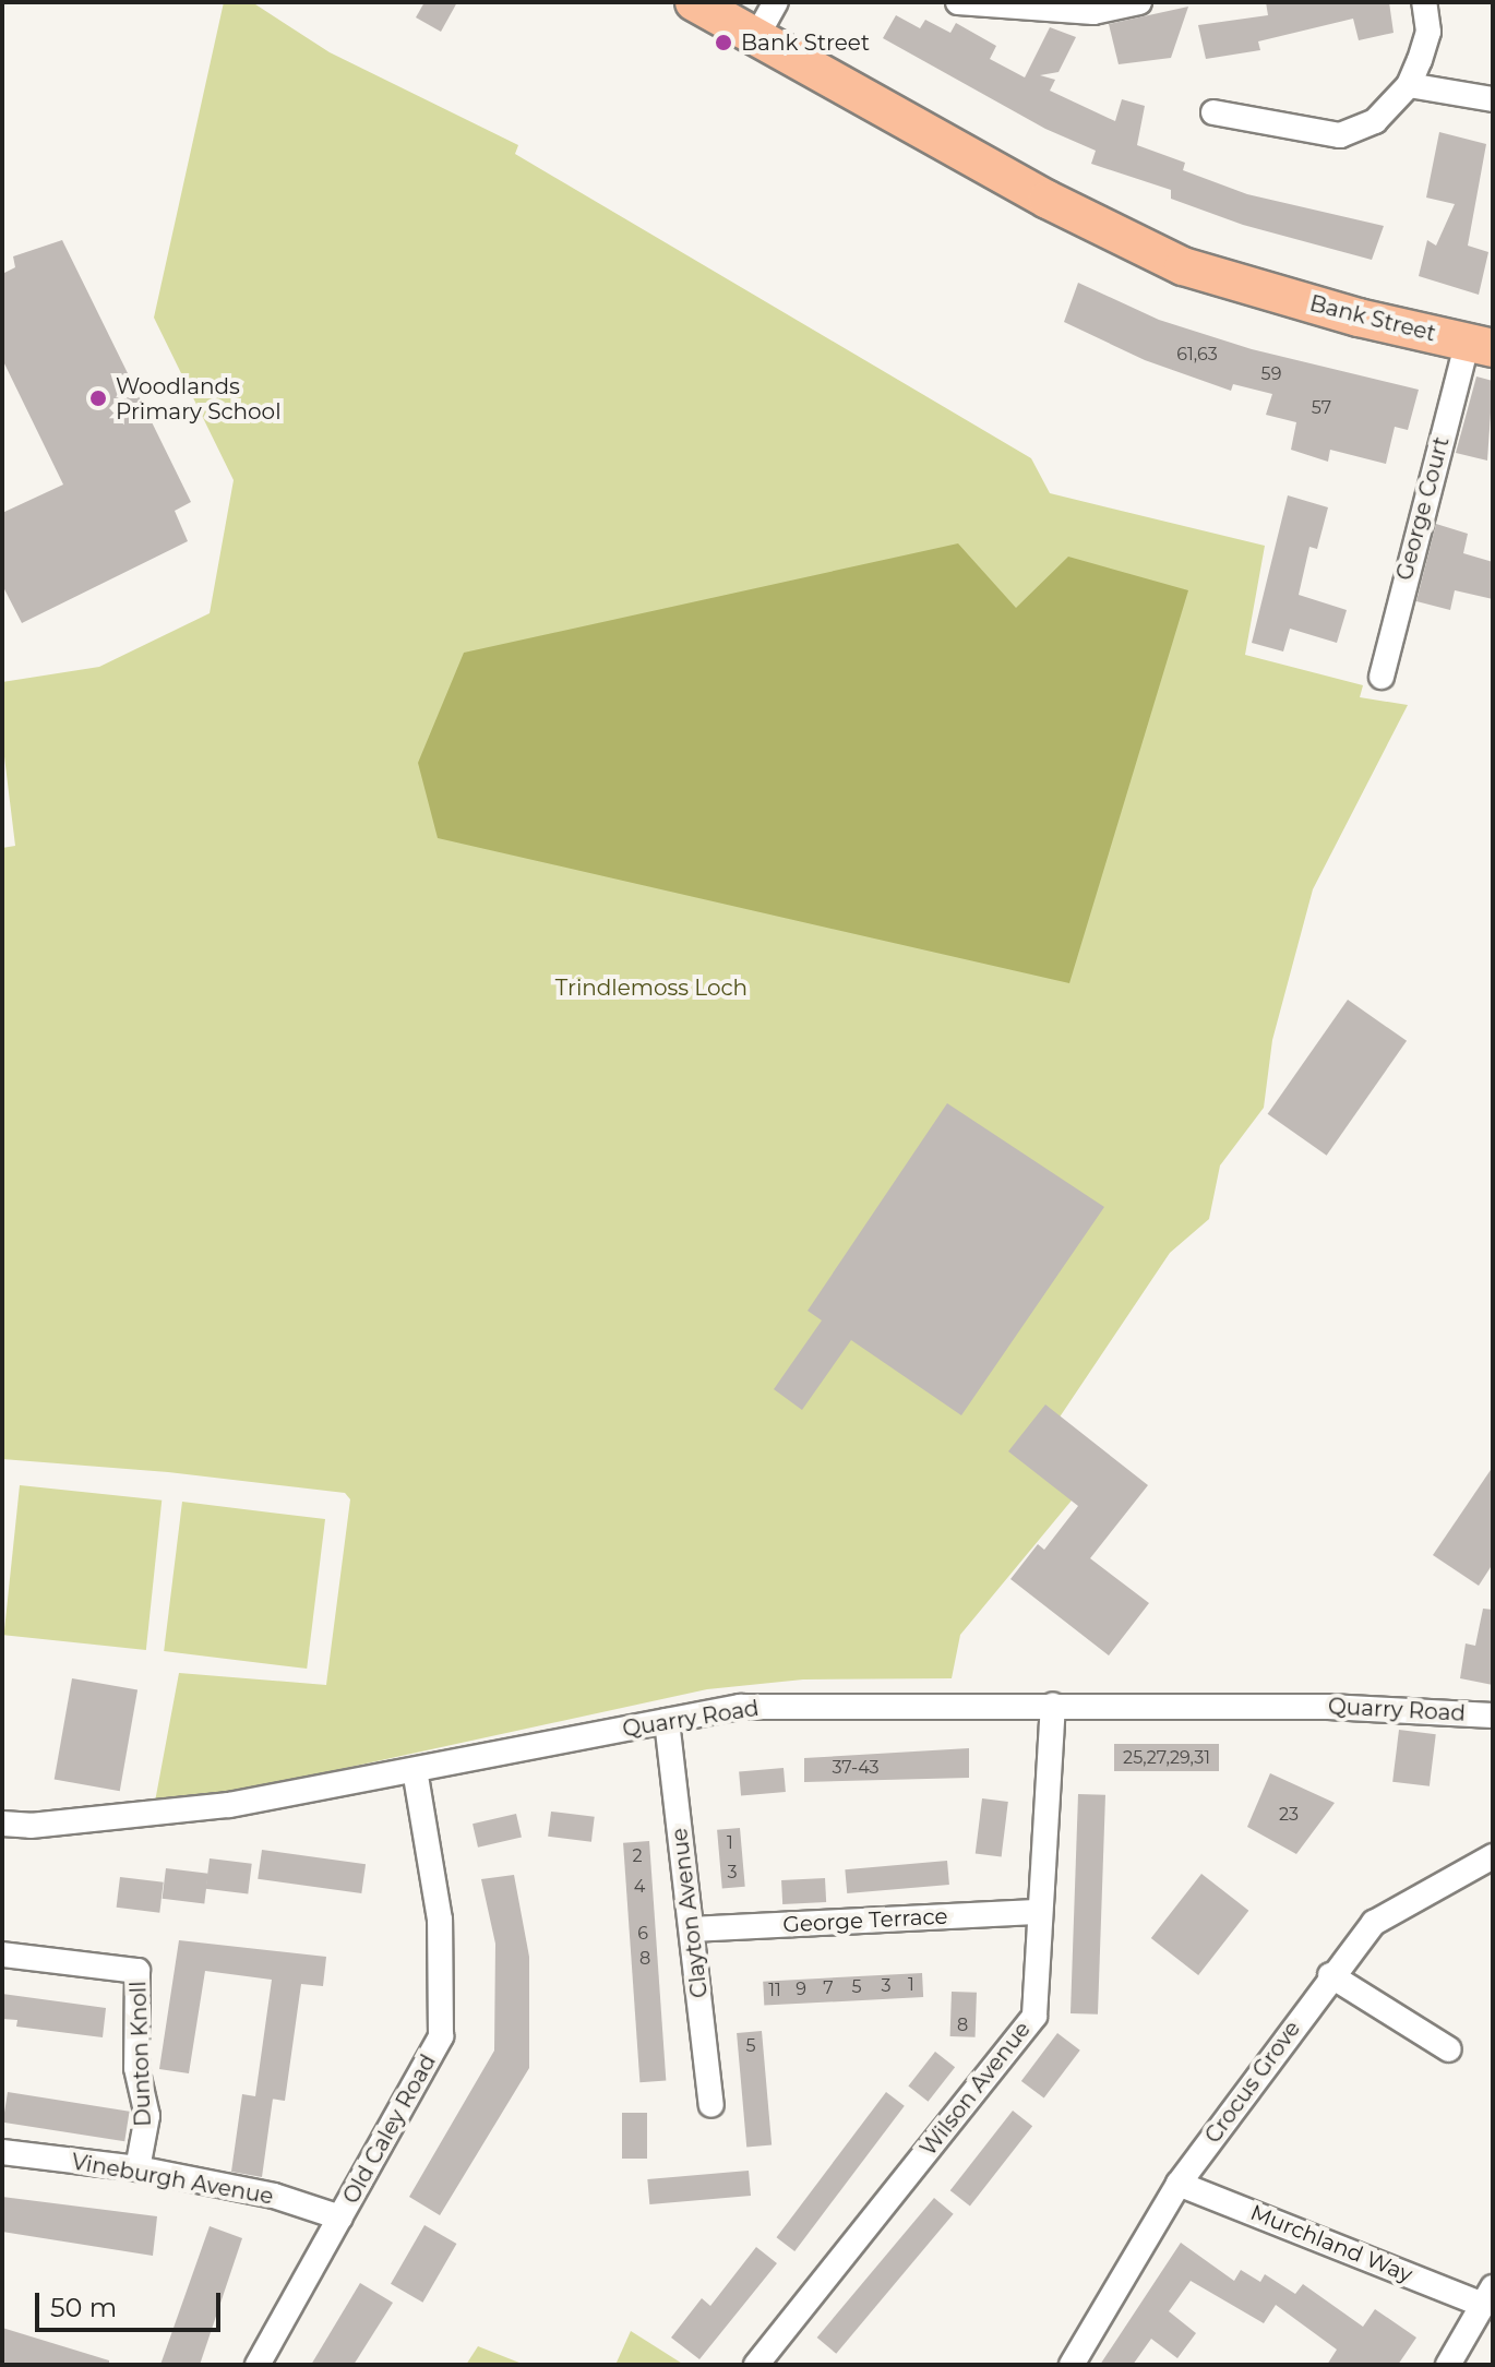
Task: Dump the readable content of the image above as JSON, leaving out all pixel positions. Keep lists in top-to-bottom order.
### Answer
{
  "streets": {
    "main road": ["Bank Street"],
    "street": [
      "George Court",
      "Quarry Road",
      "Clayton Avenue",
      "George Terrace",
      "Dunton Knoll",
      "Crocus Grove",
      "Wilson Avenue",
      "Old Caley Road",
      "Vineburgh Avenue",
      "Murchland Way"
    ]
  },
  "crossings": [
    ["Bank Street", "George Court"],
    ["Quarry Road", "Clayton Avenue"],
    ["Quarry Road", "Wilson Avenue"],
    ["Quarry Road", "Old Caley Road"],
    ["Clayton Avenue", "George Terrace"],
    ["George Terrace", "Wilson Avenue"],
    ["Dunton Knoll", "Vineburgh Avenue"],
    ["Crocus Grove", "Murchland Way"],
    ["Old Caley Road", "Vineburgh Avenue"]
  ],
  "parks": ["Trindlemoss Loch"],
  "places": ["Bank Street", "Woodlands Primary School"],
  "house_numbers": [
    "61,63",
    "59",
    "57",
    "25,27,29,31",
    "37-43",
    "23",
    "1",
    "2",
    "3",
    "4",
    "6",
    "8",
    "1",
    "3",
    "5",
    "7",
    "9",
    "11",
    "8",
    "5"
  ],
  "scale_bar": "50 m"
}
